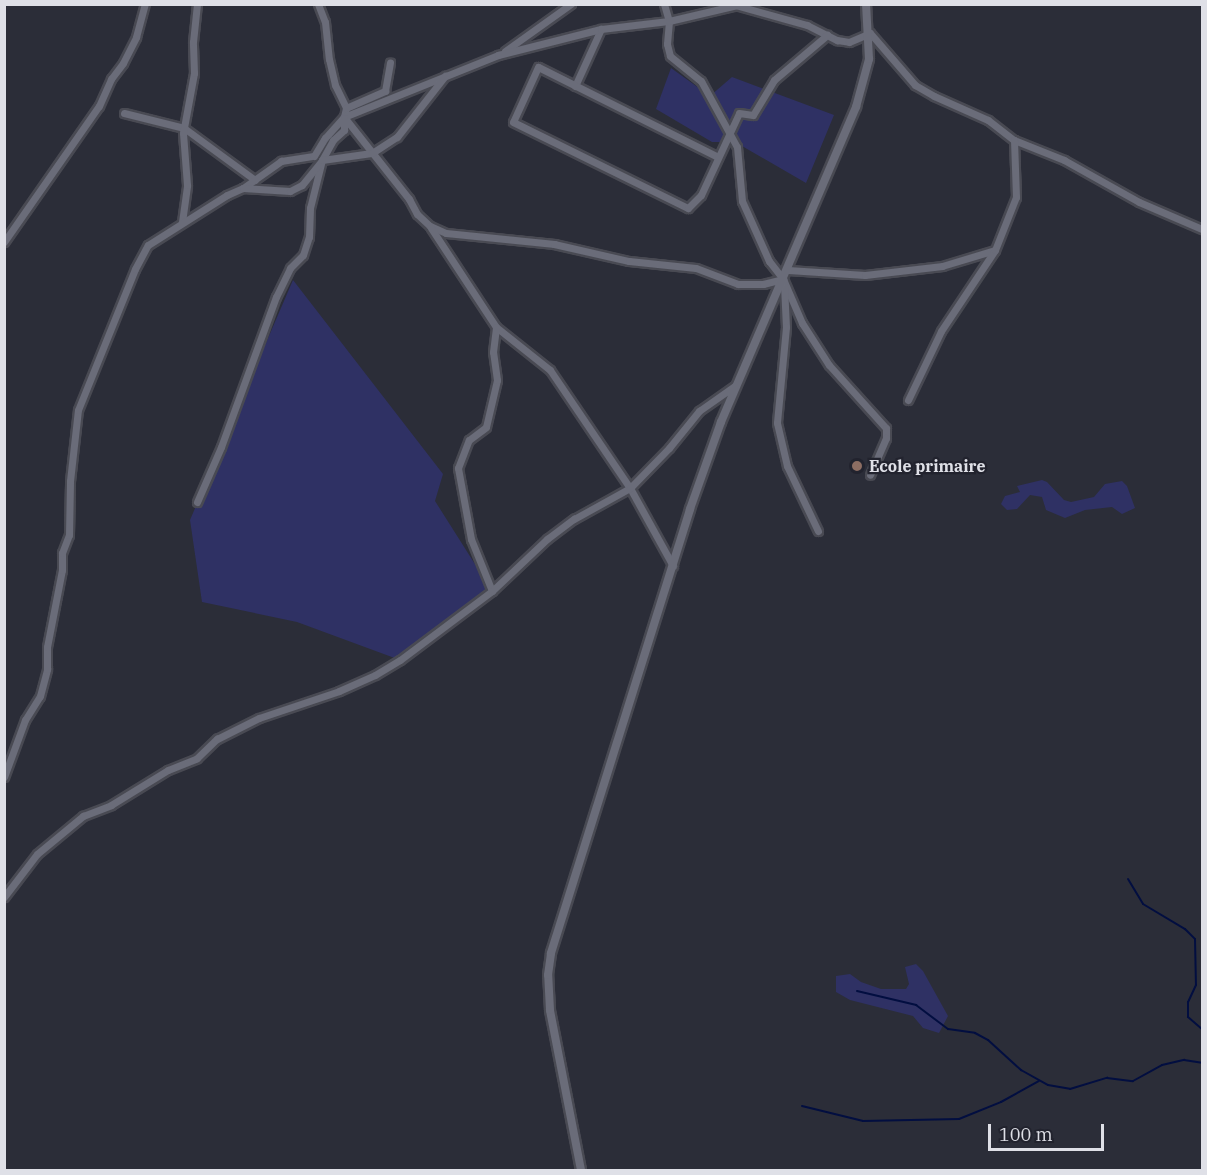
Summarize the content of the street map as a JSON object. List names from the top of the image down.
{
  "places": ["Ecole primaire"],
  "scale_bar": "100 m"
}
